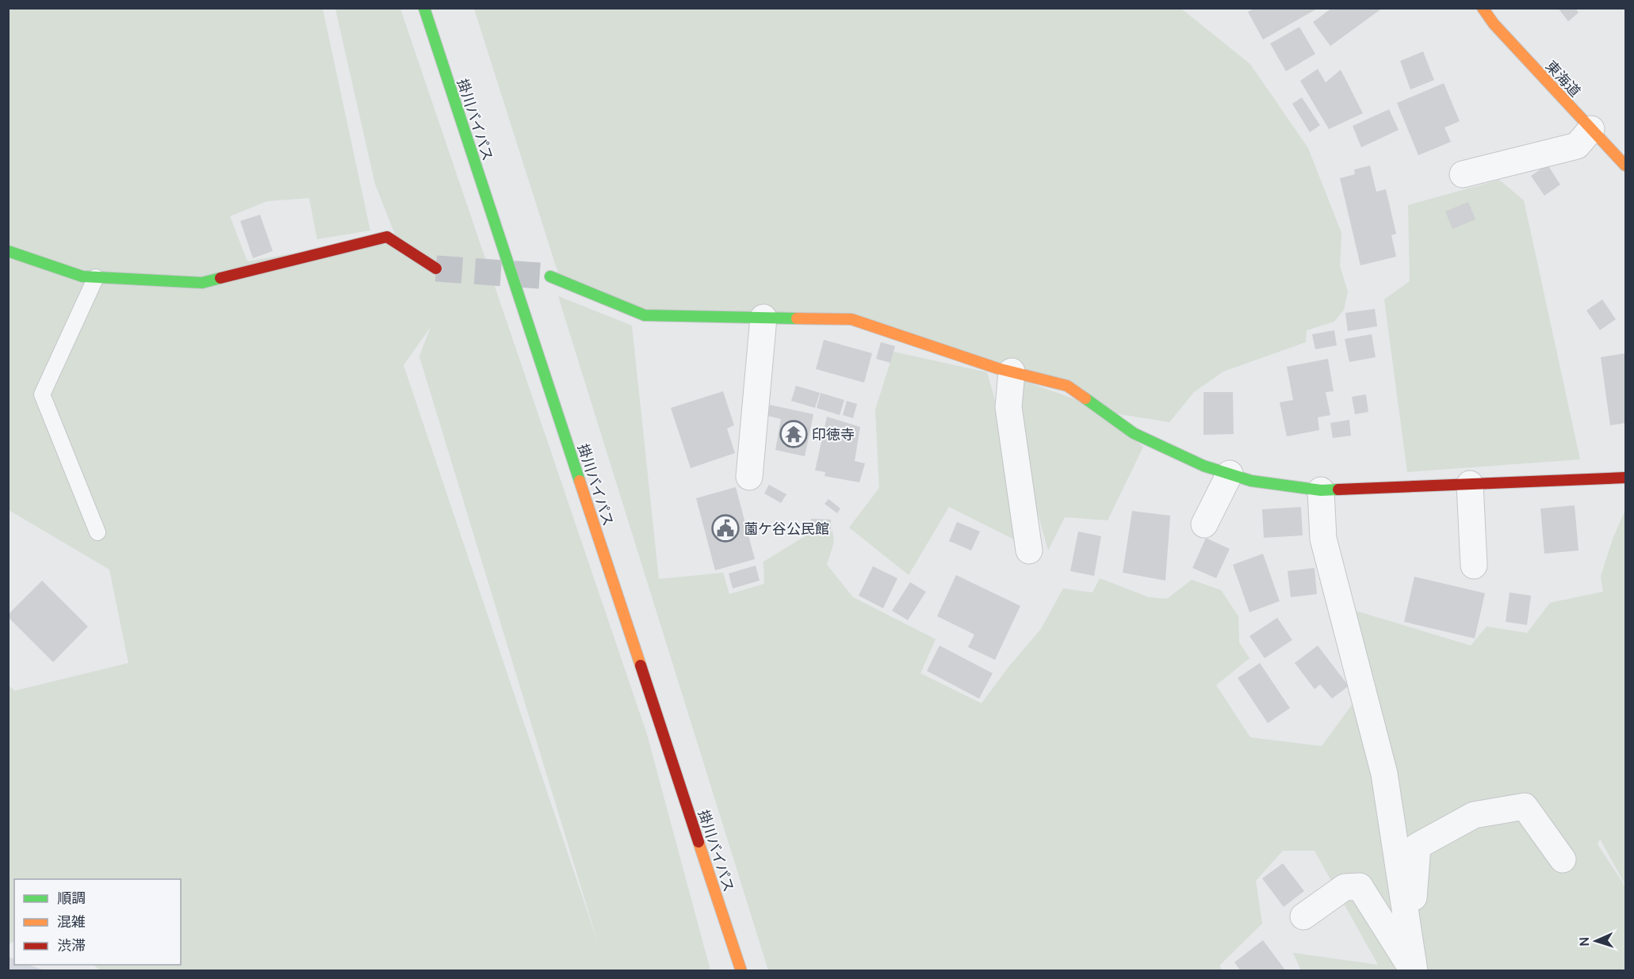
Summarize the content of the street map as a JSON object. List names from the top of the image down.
{
  "streets": {
    "main road": ["東海道", "掛川バイパス"]
  },
  "places": {
    "temple": ["印徳寺"],
    "public building": ["薗ケ谷公民館"]
  },
  "legend": ["順調", "混雑", "渋滞"],
  "north": "left"
}
